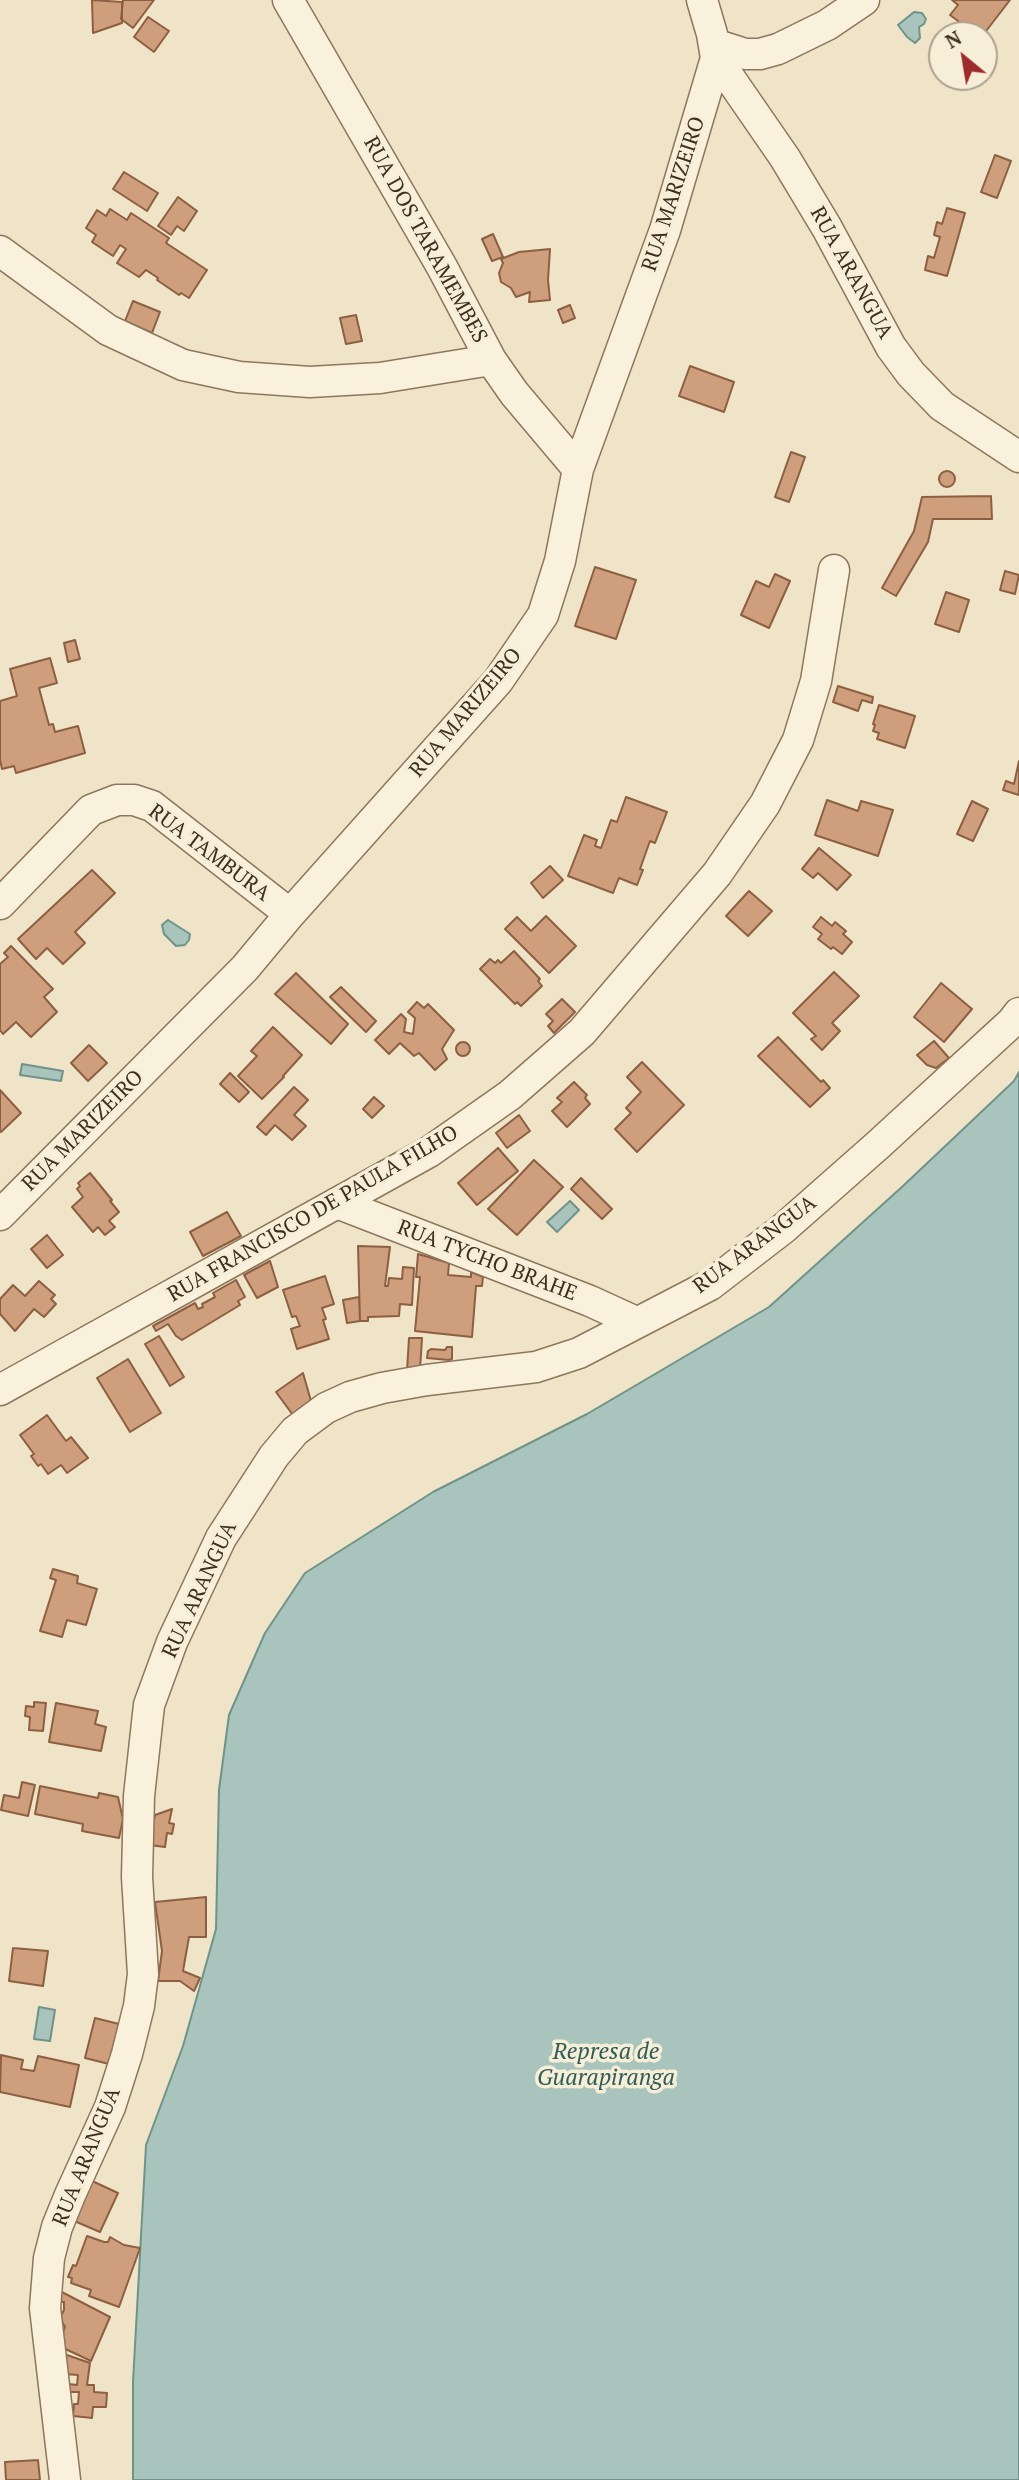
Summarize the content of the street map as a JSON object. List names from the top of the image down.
{
  "streets": {
    "street": [
      "RUA MARIZEIRO",
      "RUA DOS TARAMEMBES",
      "RUA ARANGUA",
      "RUA TAMBURA",
      "RUA FRANCISCO DE PAULA FILHO",
      "RUA TYCHO BRAHE"
    ]
  },
  "crossings": [
    ["RUA MARIZEIRO", "RUA DOS TARAMEMBES"],
    ["RUA MARIZEIRO", "RUA ARANGUA"],
    ["RUA MARIZEIRO", "RUA TAMBURA"],
    ["RUA ARANGUA", "RUA TYCHO BRAHE"],
    ["RUA FRANCISCO DE PAULA FILHO", "RUA TYCHO BRAHE"]
  ],
  "water": ["Represa de Guarapiranga"],
  "north": "top left"
}
